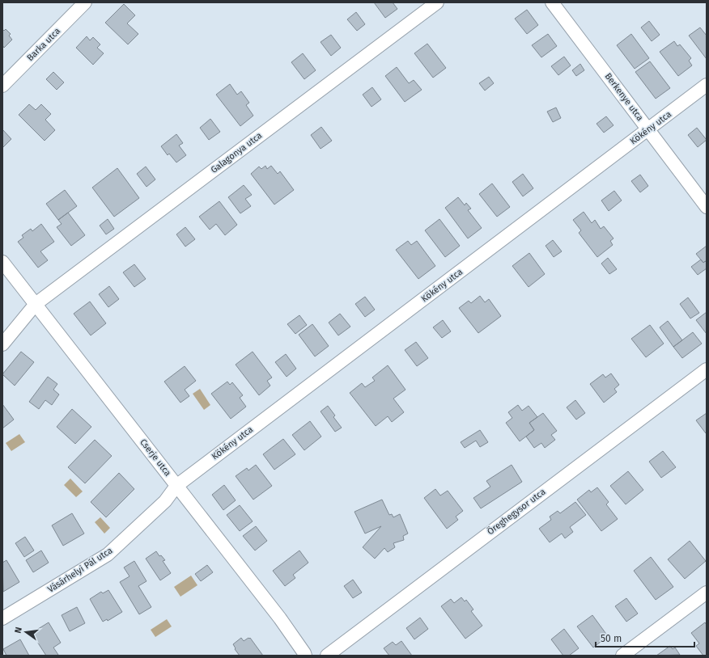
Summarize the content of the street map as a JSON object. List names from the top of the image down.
{
  "streets": {
    "street": [
      "Barka utca",
      "Berkenye utca",
      "Kökény utca",
      "Galagonya utca",
      "Cserje utca",
      "Öreghegysor utca",
      "Vásárhelyi Pál utca"
    ]
  },
  "crossings": [
    ["Berkenye utca", "Kökény utca"],
    ["Kökény utca", "Cserje utca"],
    ["Kökény utca", "Vásárhelyi Pál utca"],
    ["Galagonya utca", "Cserje utca"],
    ["Cserje utca", "Vásárhelyi Pál utca"]
  ],
  "scale_bar": "50 m",
  "north": "left"
}
